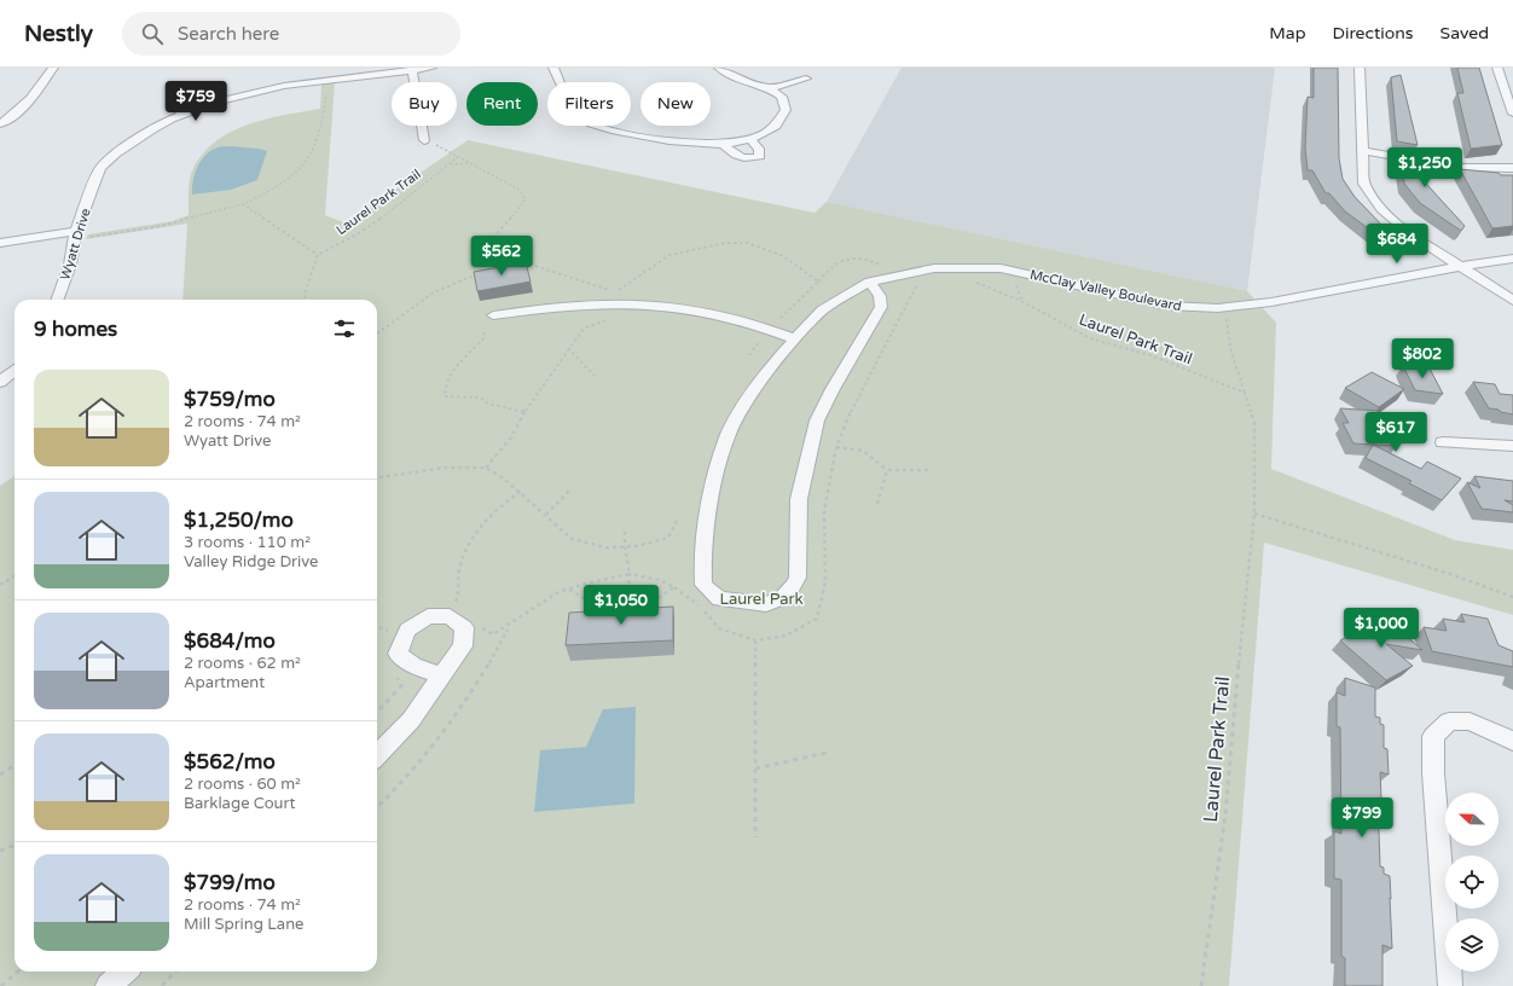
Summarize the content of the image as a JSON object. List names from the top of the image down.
{
  "streets": {
    "street": ["Wyatt Drive", "McClay Valley Boulevard"],
    "path": ["Laurel Park Trail"]
  },
  "parks": ["Laurel Park"],
  "north": "left",
  "page": {
    "header": "Nestly",
    "search": "Search here",
    "nav": ["Map", "Directions", "Saved"],
    "price": [
      "$759",
      "$1,250",
      "$684",
      "$562",
      "$802",
      "$617",
      "$1,050",
      "$1,000",
      "$799"
    ],
    "chip": [
      "Buy",
      "Rent",
      "Filters",
      "New"
    ],
    "heading": "9 homes",
    "list": [
      {
        "name": "$759/mo",
        "note": "2 rooms · 74 m² · Wyatt Drive"
      },
      {
        "name": "$1,250/mo",
        "note": "3 rooms · 110 m² · Valley Ridge Drive"
      },
      {
        "name": "$684/mo",
        "note": "2 rooms · 62 m² · Apartment"
      },
      {
        "name": "$562/mo",
        "note": "2 rooms · 60 m² · Barklage Court"
      },
      {
        "name": "$799/mo",
        "note": "2 rooms · 74 m² · Mill Spring Lane"
      }
    ]
  }
}
